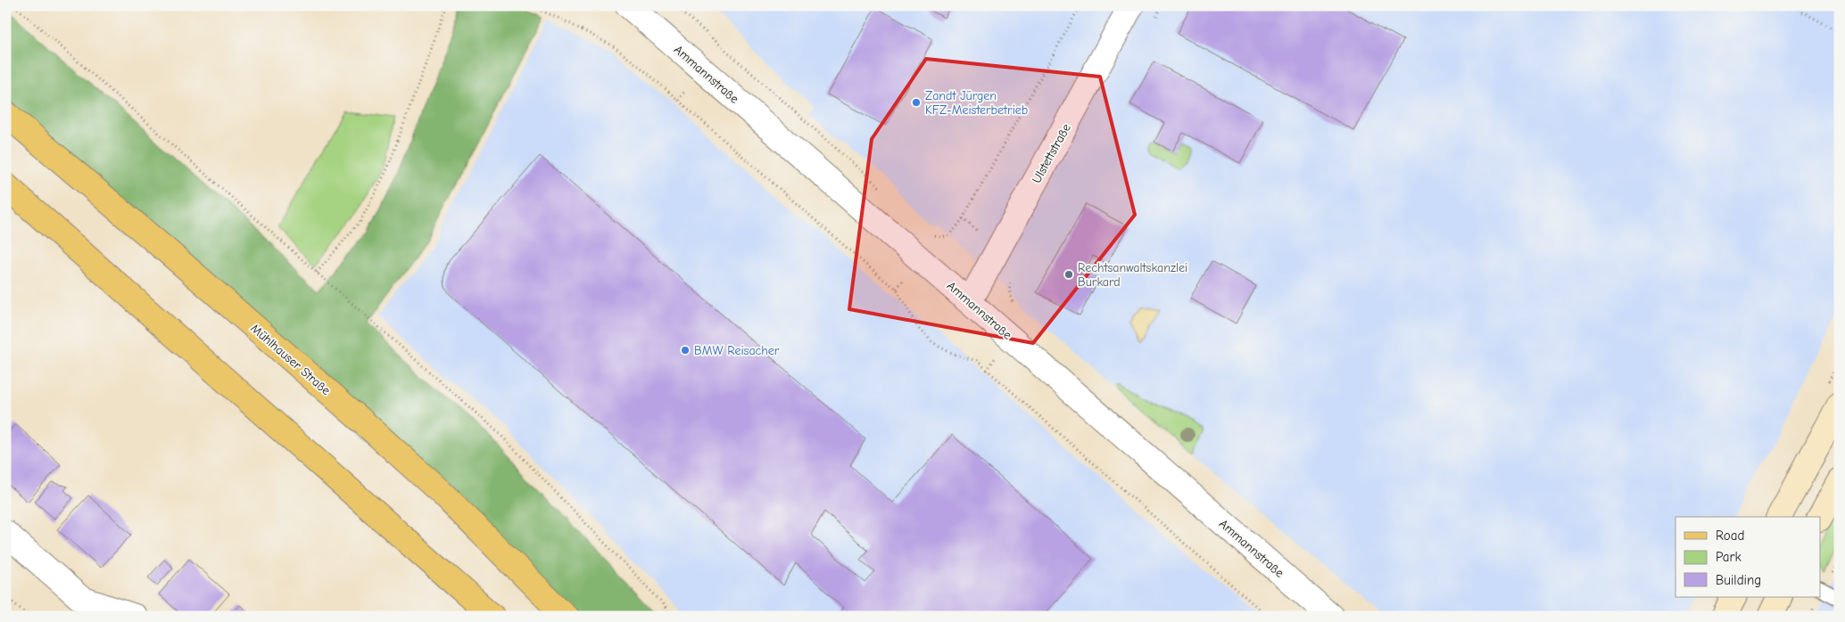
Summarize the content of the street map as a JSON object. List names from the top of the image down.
{
  "streets": {
    "main road": ["Mühlhauser Straße"],
    "street": ["Ammannstraße", "Ulstettstraße"]
  },
  "crossings": [
    ["Ammannstraße", "Ulstettstraße"]
  ],
  "places": ["Zandt Jürgen KFZ-Meisterbetrieb", "Rechtsanwaltskanzlei Burkard", "BMW Reisacher"],
  "legend": ["Road", "Park", "Building"]
}
